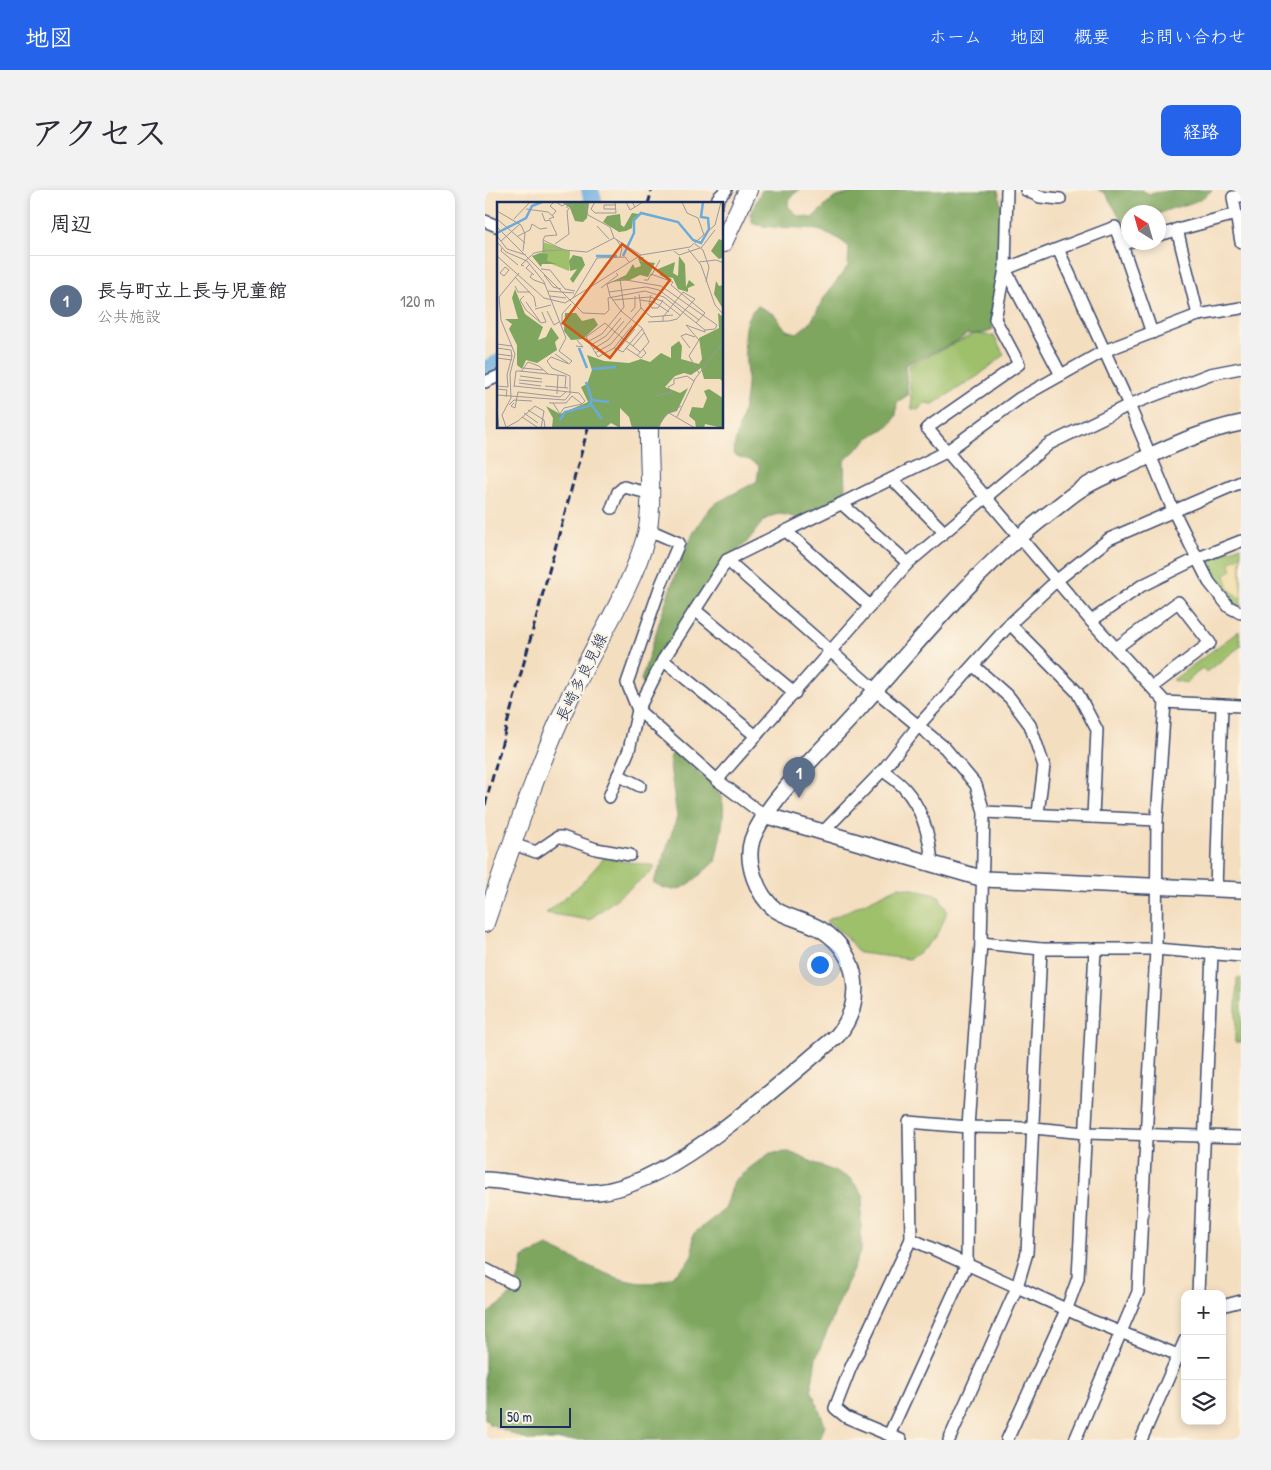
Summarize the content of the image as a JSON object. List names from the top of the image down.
{
  "streets": {
    "main road": ["長崎多良見線"]
  },
  "scale_bar": "50 m",
  "north": "top left",
  "page": {
    "header": "地図",
    "nav": [
      "ホーム",
      "地図",
      "概要",
      "お問い合わせ"
    ],
    "title": "アクセス",
    "buttons": "経路",
    "heading": "周辺",
    "list": [
      {
        "mark": "1",
        "name": "長与町立上長与児童館",
        "note": "公共施設",
        "value": "120 m"
      }
    ],
    "pins": "1",
    "map_buttons": ["+", "−"],
    "scale": "50 m"
  }
}
